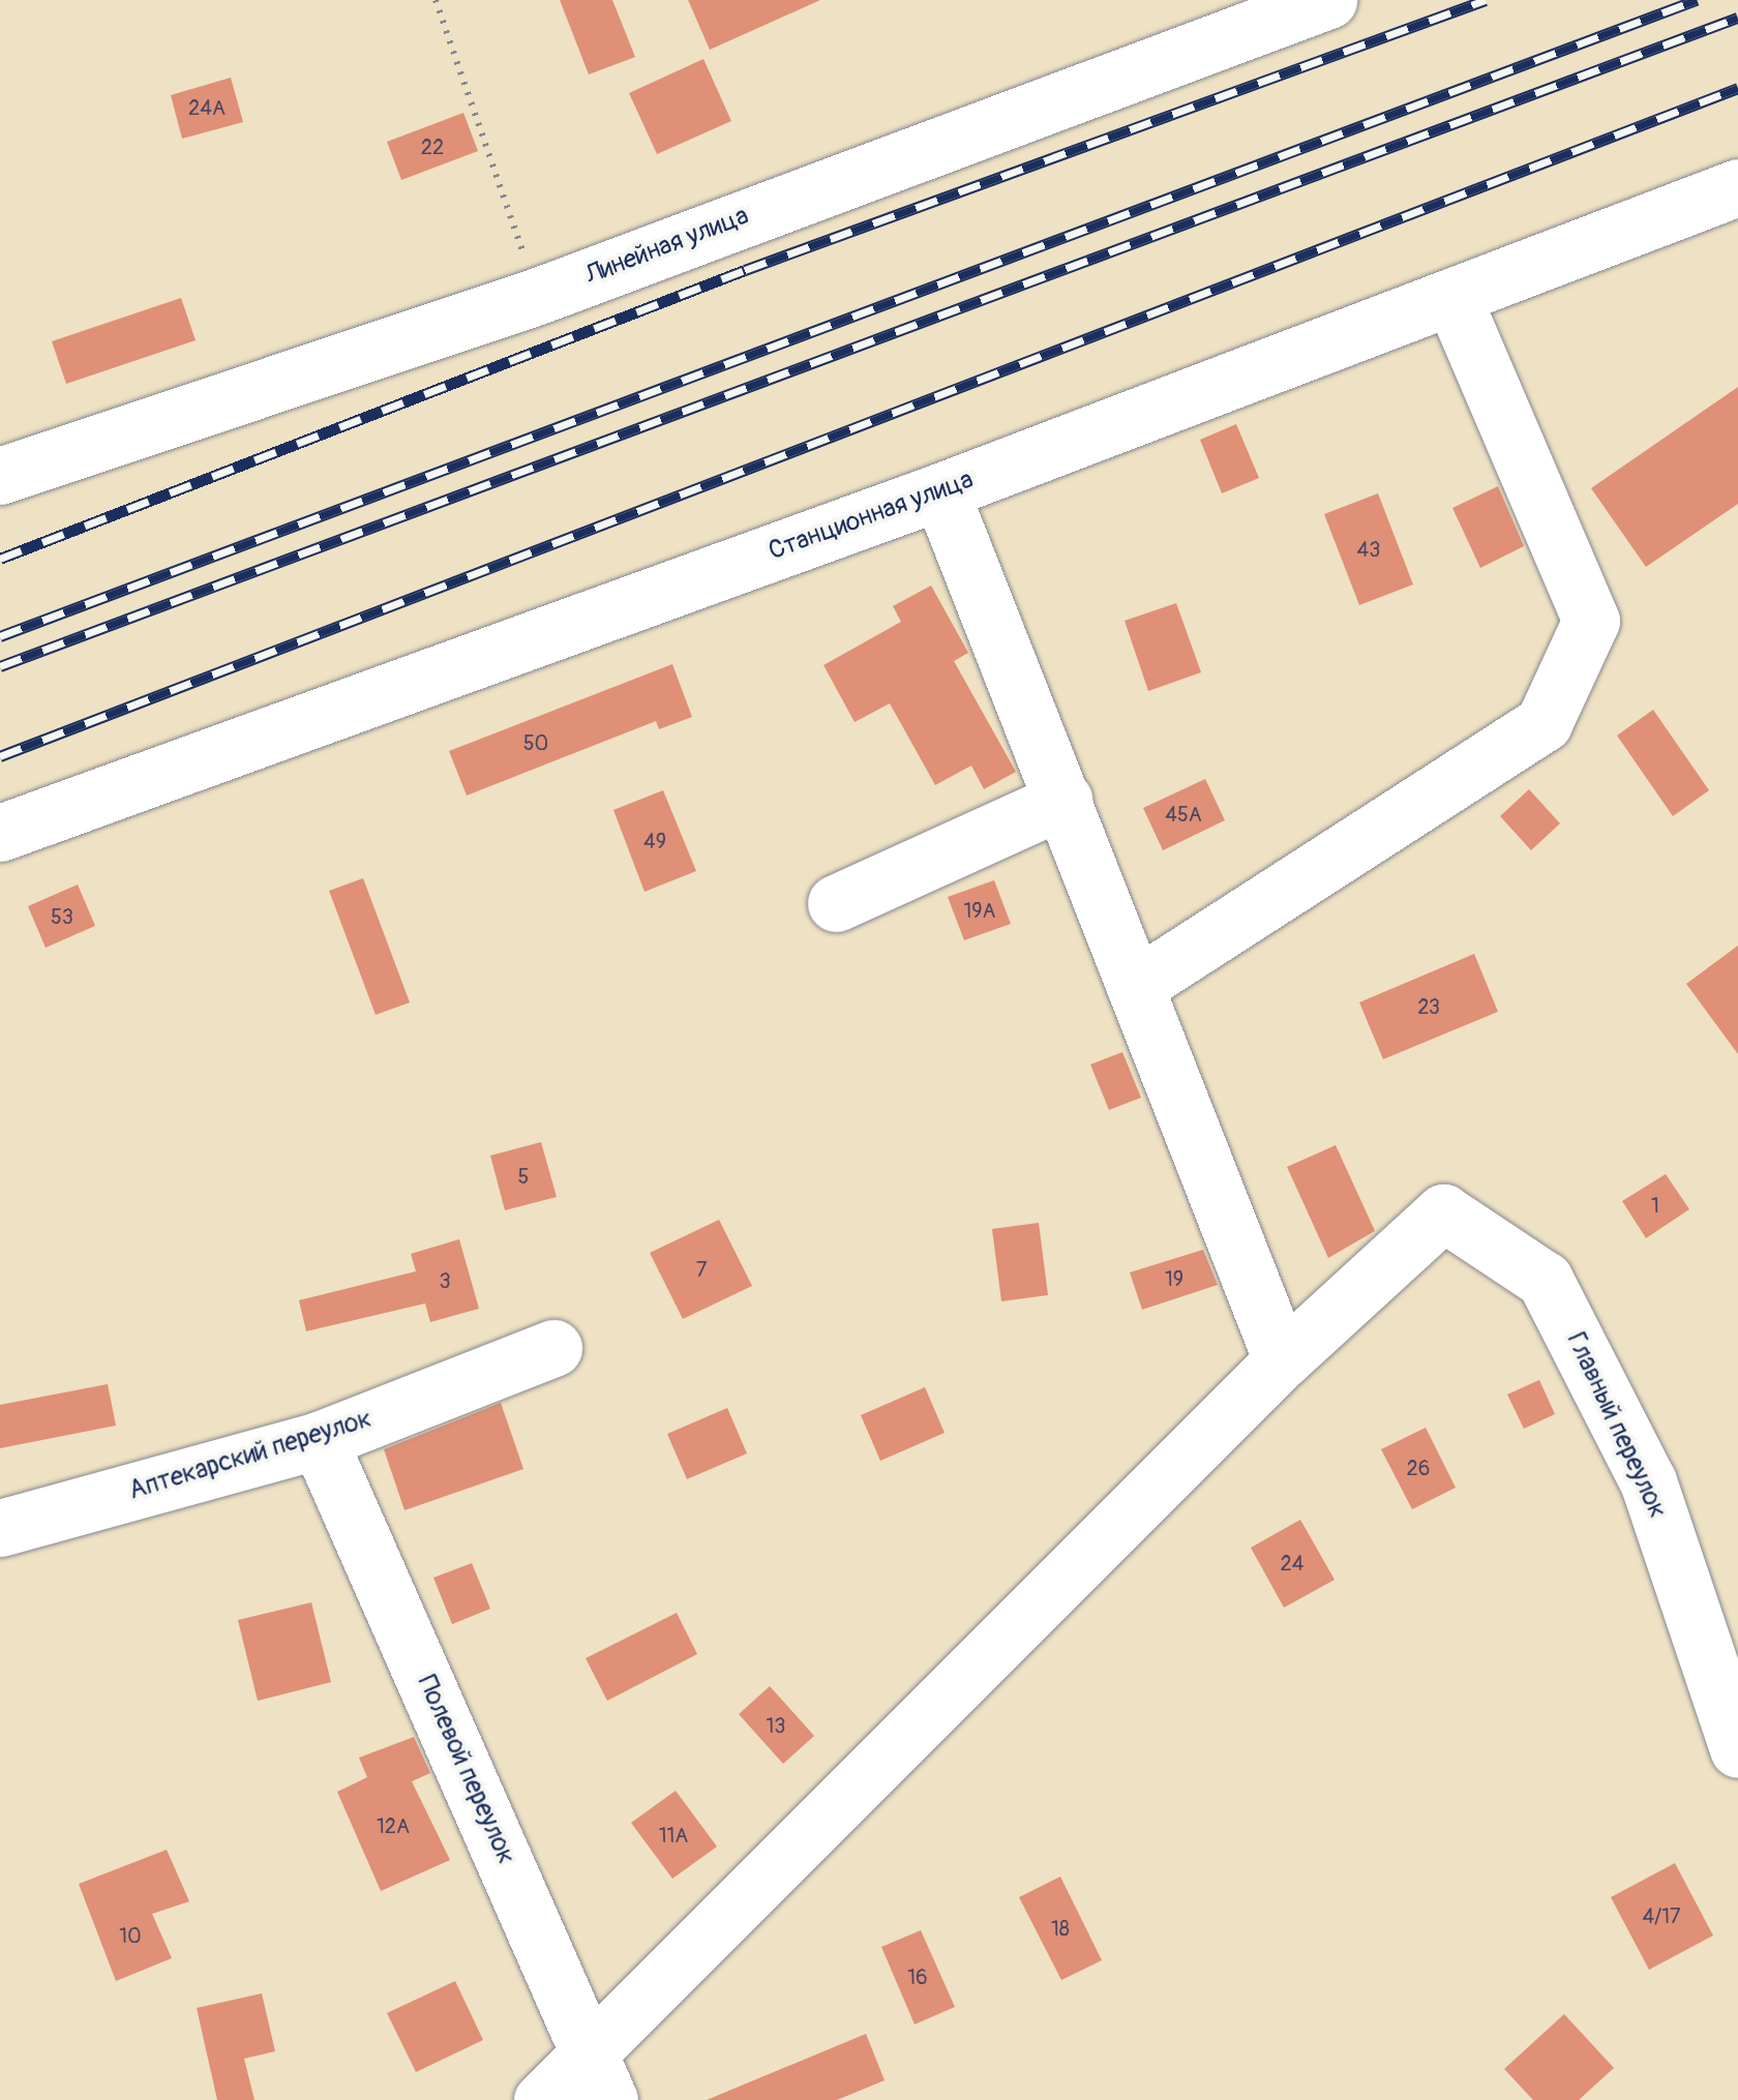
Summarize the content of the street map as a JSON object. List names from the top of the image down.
{
  "streets": {
    "street": [
      "Линейная улица",
      "Станционная улица",
      "Главный переулок",
      "Аптекарский переулок",
      "Полевой переулок"
    ]
  },
  "crossings": [
    ["Аптекарский переулок", "Полевой переулок"]
  ],
  "house_numbers": [
    "24А",
    "22",
    "43",
    "50",
    "45А",
    "49",
    "19А",
    "53",
    "23",
    "5",
    "1",
    "7",
    "19",
    "3",
    "26",
    "24",
    "13",
    "12А",
    "11А",
    "4/17",
    "18",
    "10",
    "16"
  ]
}
